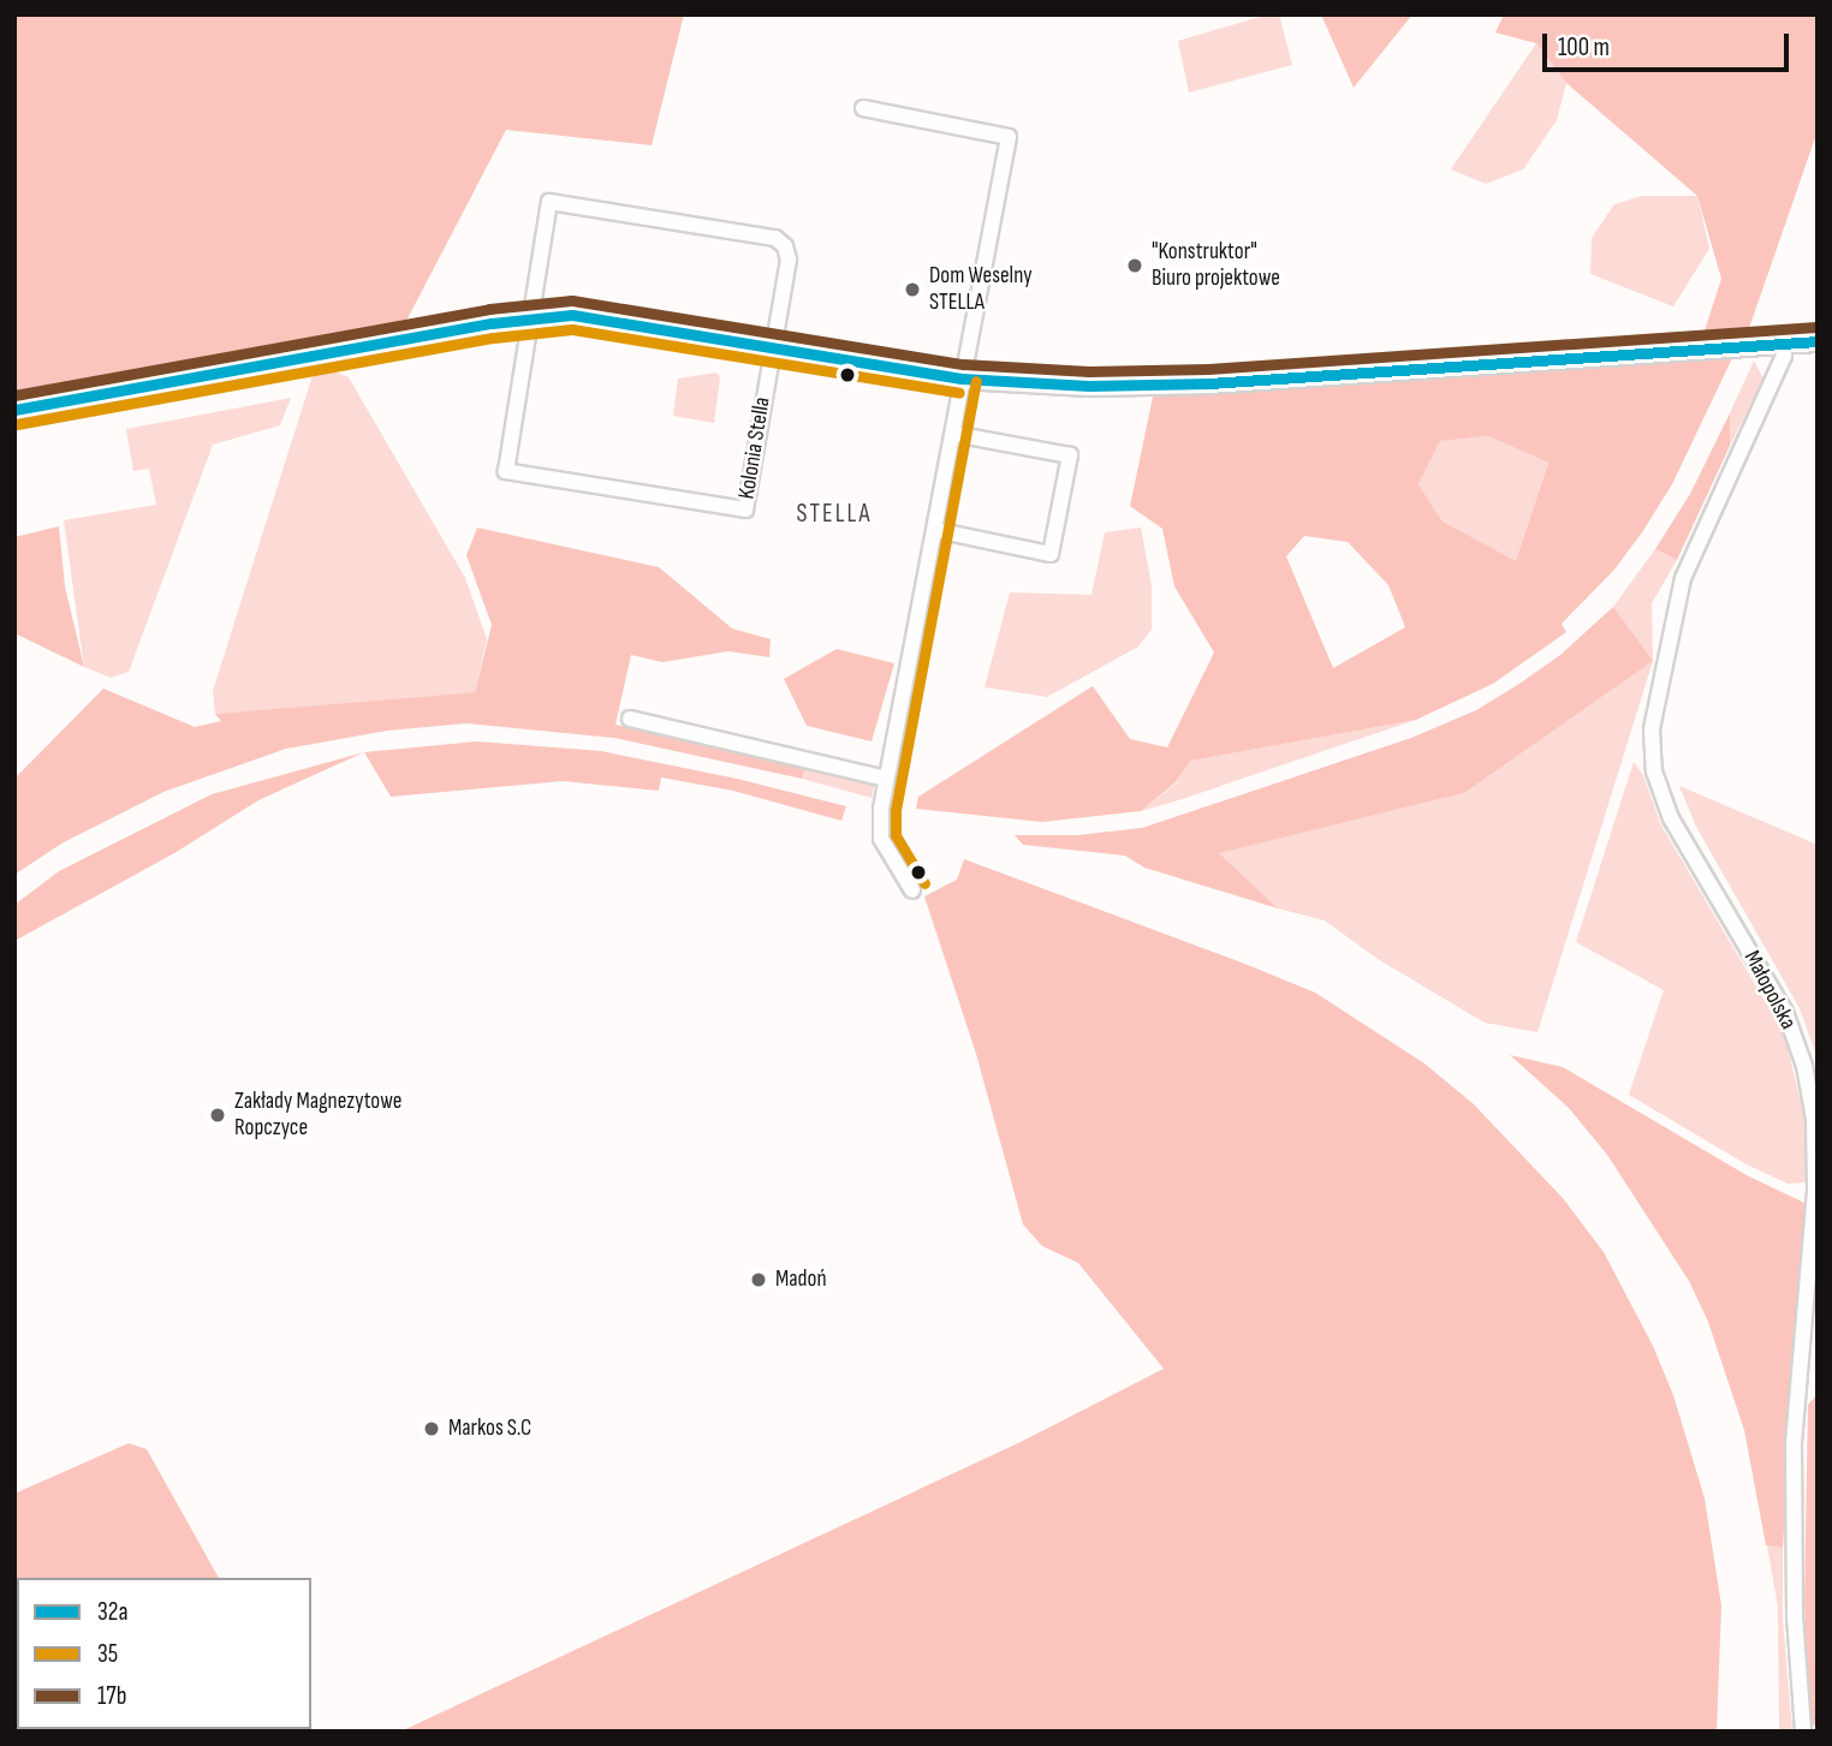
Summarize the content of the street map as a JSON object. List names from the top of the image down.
{
  "streets": {
    "street": ["Kolonia Stella", "Małopolska"]
  },
  "districts": ["STELLA"],
  "places": [
    "\"Konstruktor\" Biuro projektowe",
    "Dom Weselny STELLA",
    "Zakłady Magnezytowe Ropczyce",
    "Madoń",
    "Markos S.C"
  ],
  "lines": ["transit line 17b", "transit line 32a", "transit line 35"],
  "legend": ["32a", "35", "17b"],
  "scale_bar": "100 m"
}
